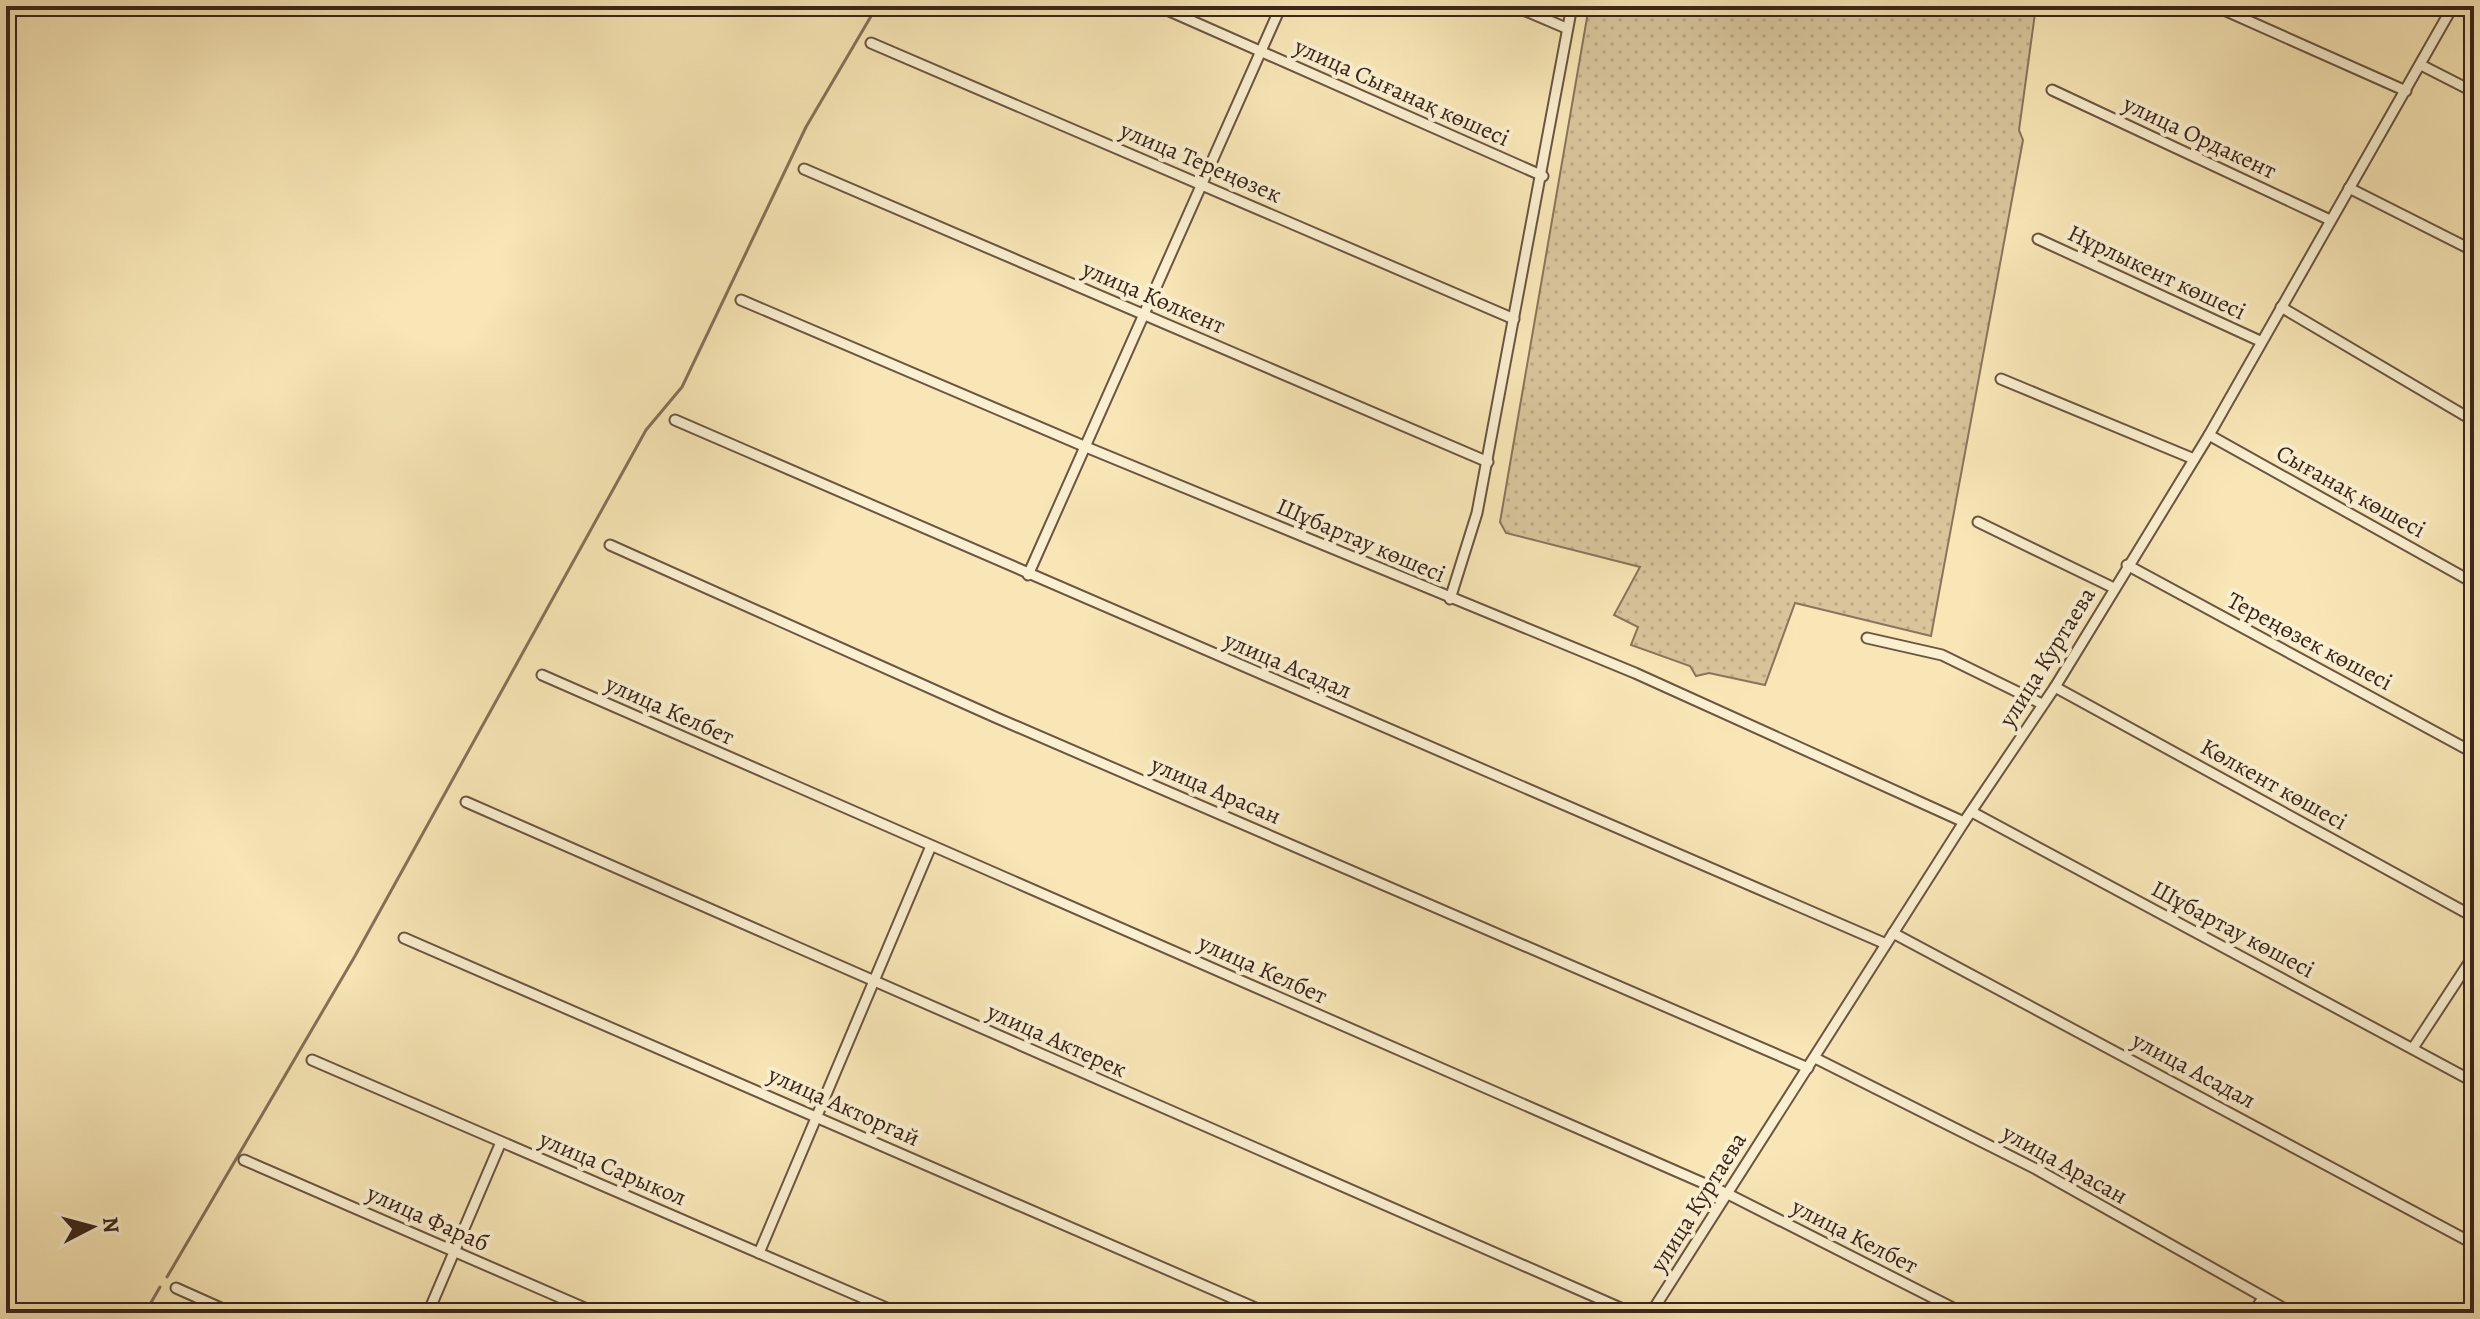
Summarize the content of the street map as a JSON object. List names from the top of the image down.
{
  "streets": {
    "street": [
      "улица Сығанақ көшесі",
      "улица Ордакент",
      "улица Тереңөзек",
      "Нұрлыкент көшесі",
      "улица Көлкент",
      "Сығанақ көшесі",
      "Шұбартау көшесі",
      "Тереңөзек көшесі",
      "улица Куртаева",
      "улица Асадал",
      "улица Келбет",
      "Көлкент көшесі",
      "улица Арасан",
      "улица Актерек",
      "улица Акторгай",
      "улица Сарыкол",
      "улица Фараб"
    ]
  },
  "crossings": [
    ["улица Ордакент", "улица Куртаева"],
    ["Нұрлыкент көшесі", "улица Куртаева"],
    ["Сығанақ көшесі", "улица Куртаева"],
    ["Шұбартау көшесі", "улица Куртаева"],
    ["Тереңөзек көшесі", "улица Куртаева"],
    ["улица Куртаева", "улица Асадал"],
    ["улица Куртаева", "улица Келбет"],
    ["улица Куртаева", "Көлкент көшесі"],
    ["улица Куртаева", "улица Арасан"]
  ],
  "north": "right"
}
